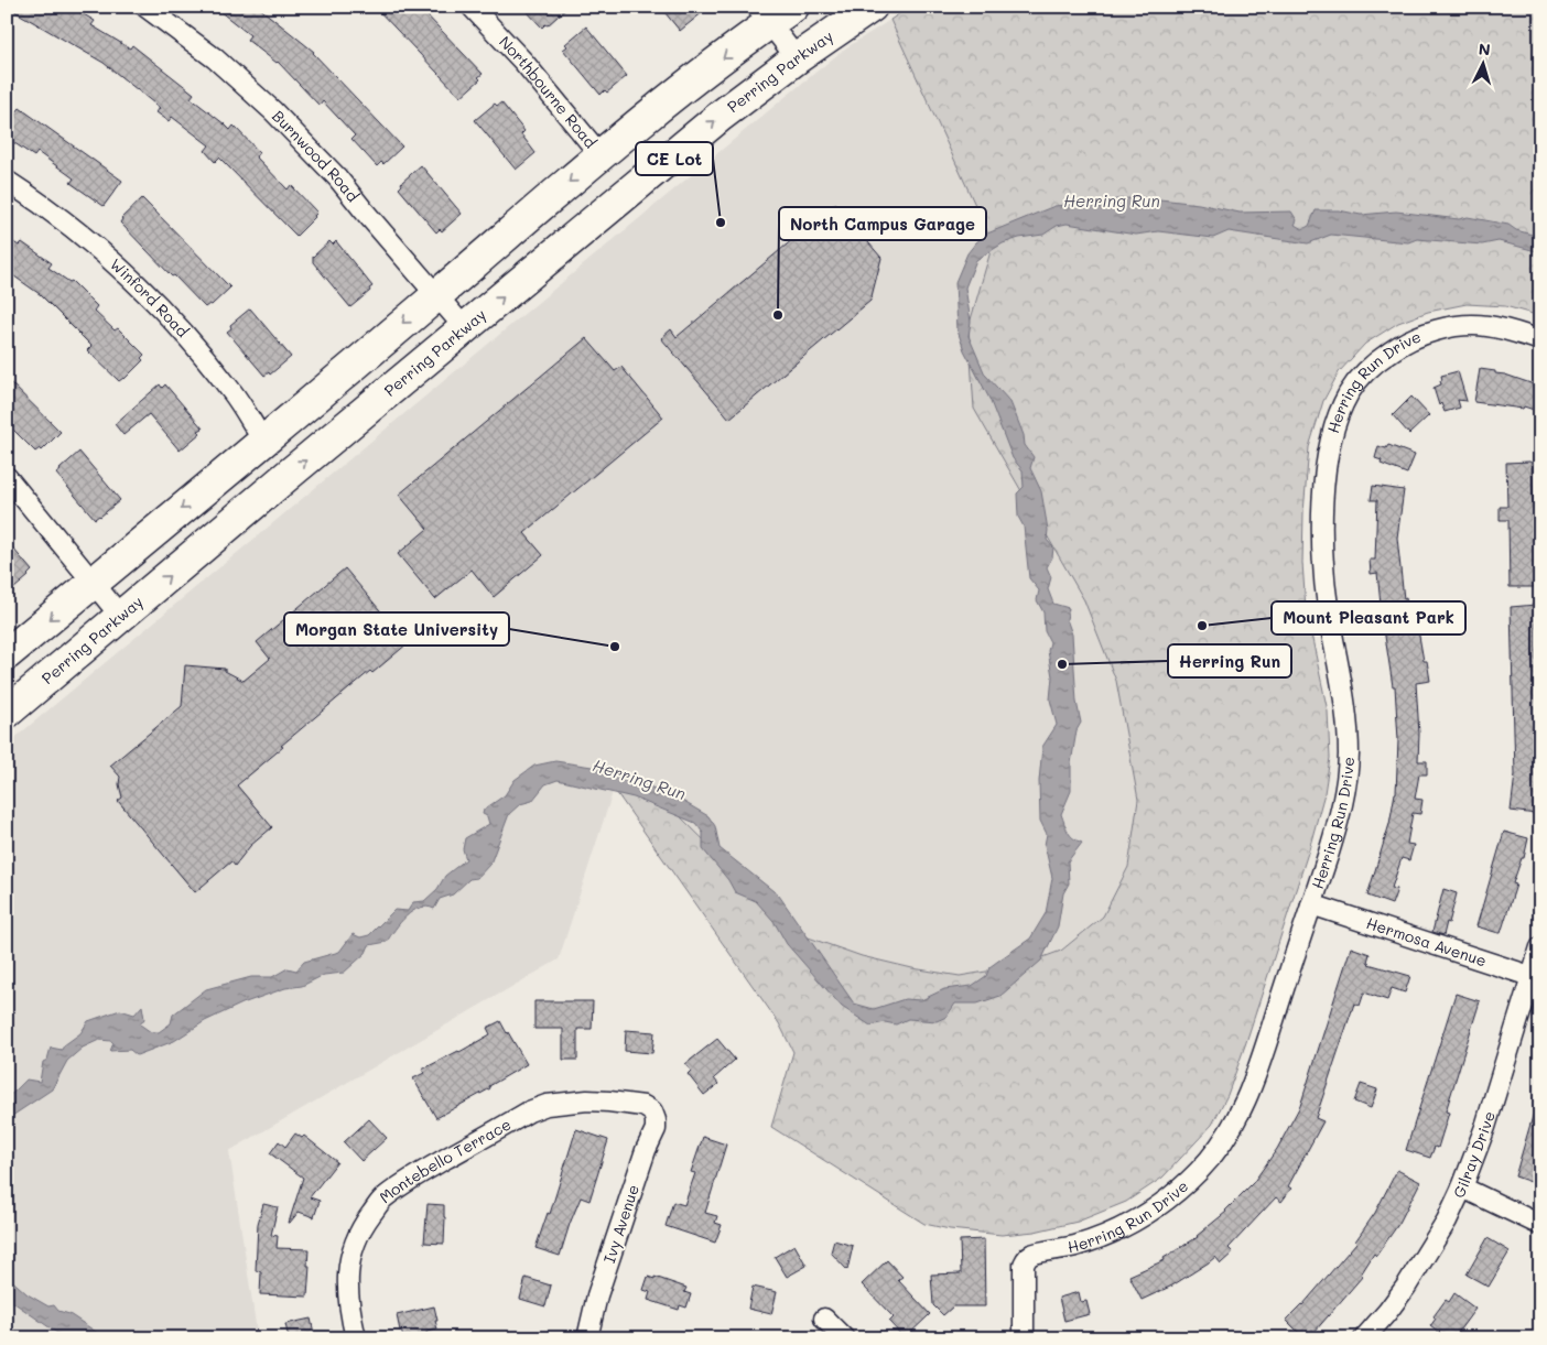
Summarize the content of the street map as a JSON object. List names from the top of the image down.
{
  "streets": {
    "main road": ["Perring Parkway"],
    "street": [
      "Northbourne Road",
      "Burnwood Road",
      "Winford Road",
      "Herring Run Drive",
      "Hermosa Avenue",
      "Gilray Drive",
      "Montebello Terrace",
      "Ivy Avenue"
    ]
  },
  "crossings": [
    ["Perring Parkway", "Burnwood Road"],
    ["Herring Run Drive", "Hermosa Avenue"],
    ["Hermosa Avenue", "Gilray Drive"],
    ["Montebello Terrace", "Ivy Avenue"]
  ],
  "water": ["Herring Run"],
  "places": [
    "CE Lot",
    "North Campus Garage",
    "Mount Pleasant Park",
    "Morgan State University",
    "Herring Run"
  ],
  "north": "top"
}
